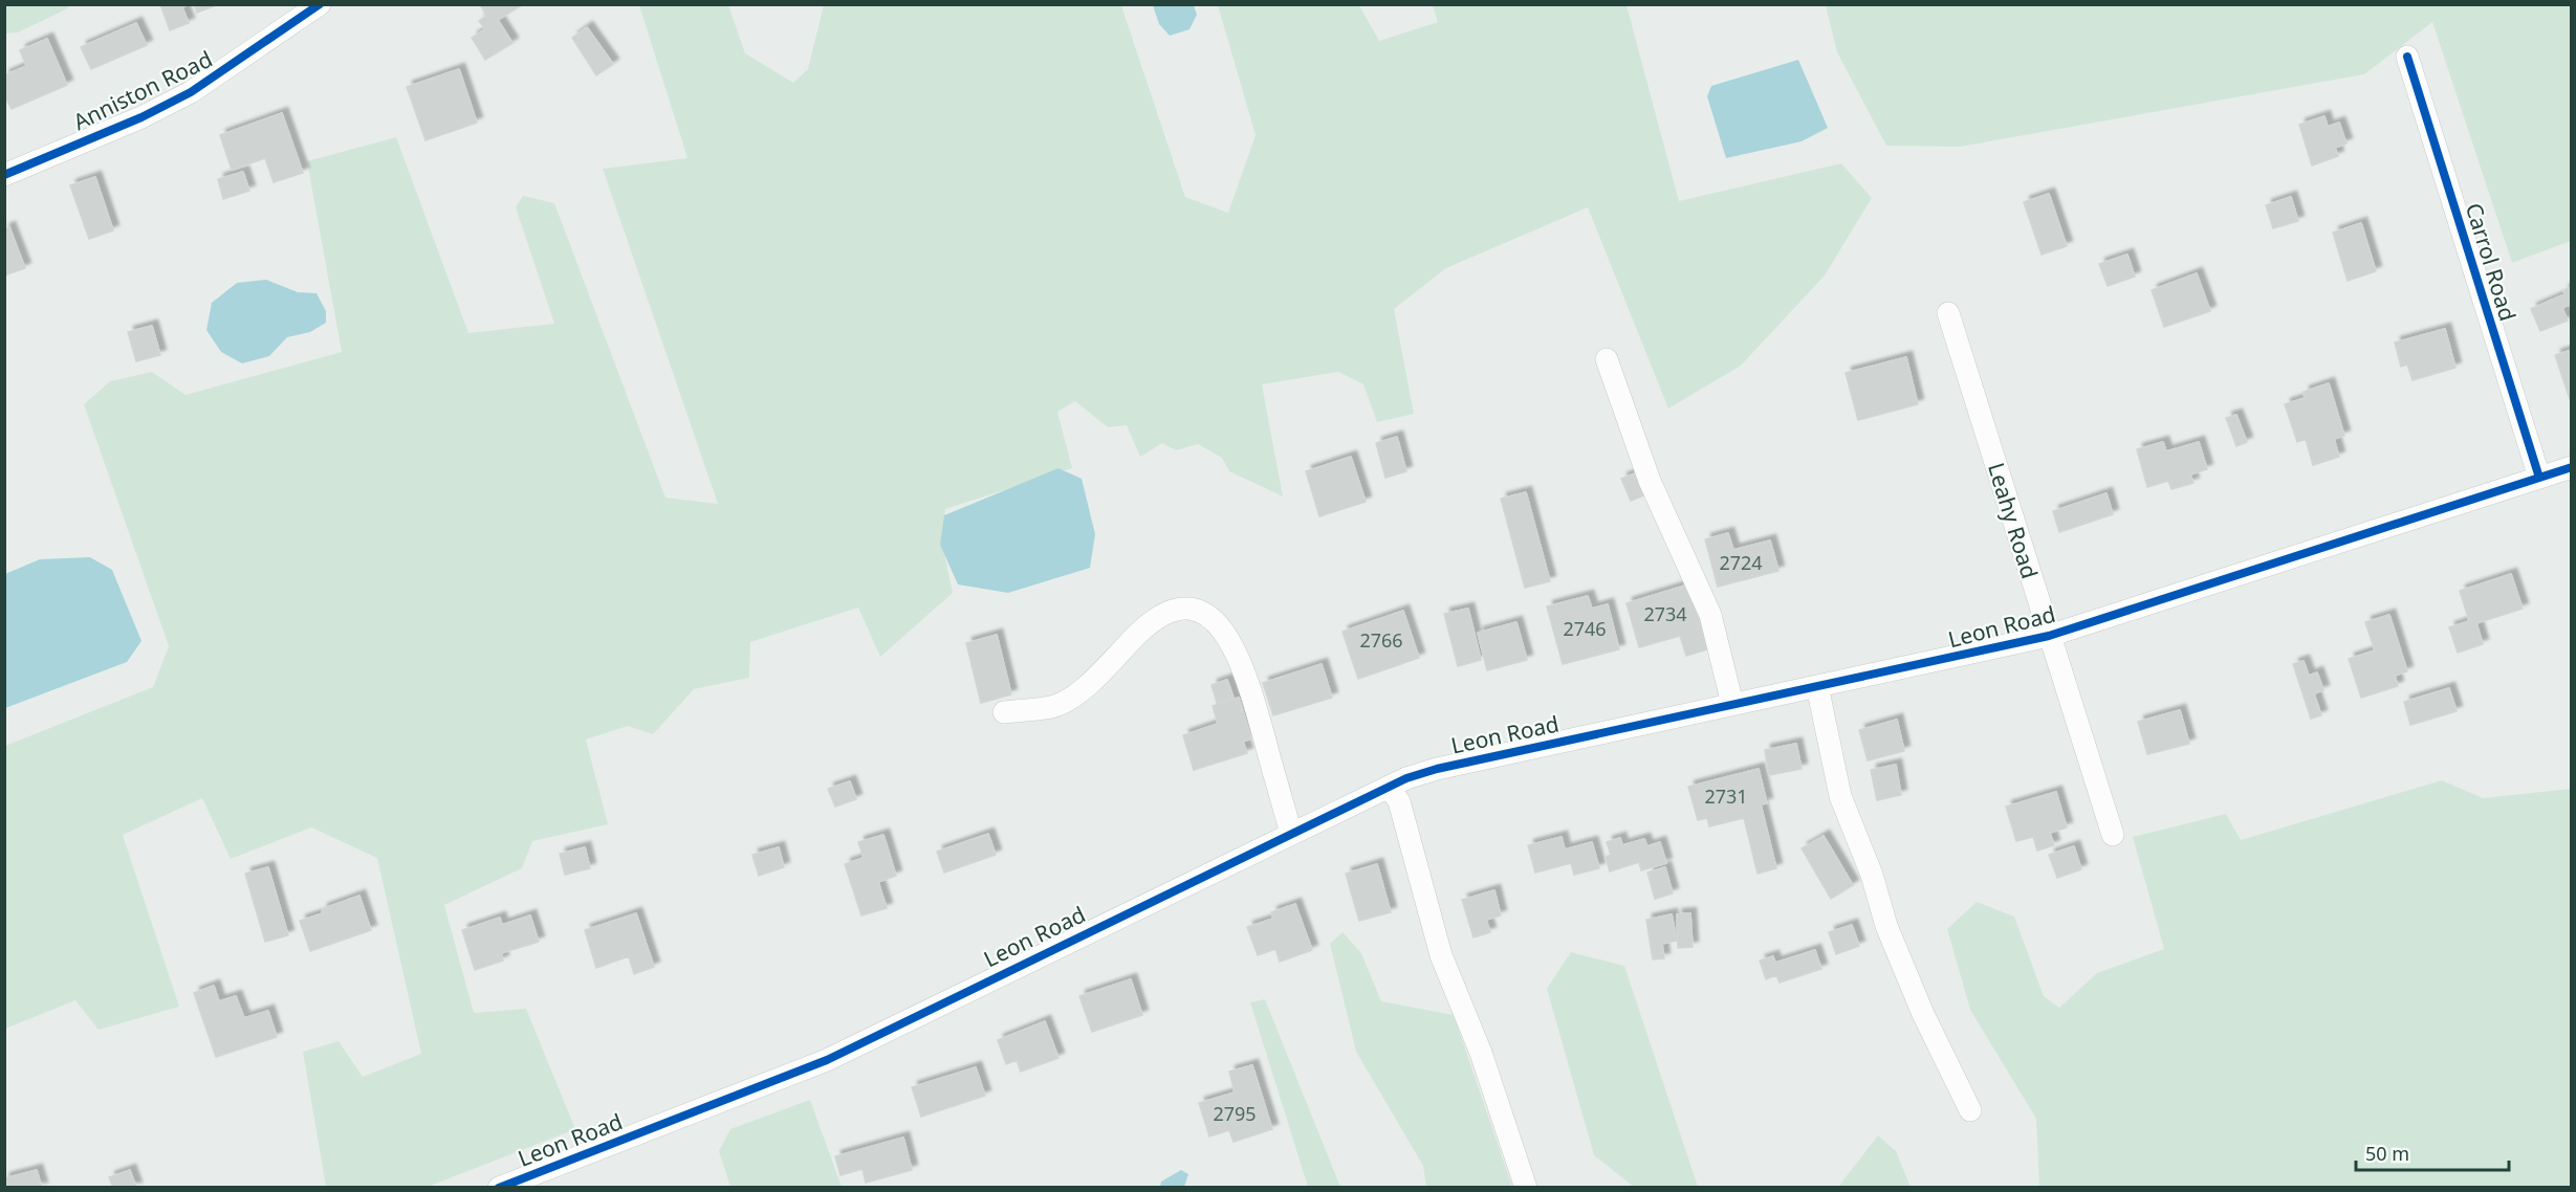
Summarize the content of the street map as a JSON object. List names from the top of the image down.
{
  "streets": {
    "street": [
      "Anniston Road",
      "Carrol Road",
      "Leahy Road",
      "Leon Road"
    ]
  },
  "crossings": [
    ["Carrol Road", "Leon Road"],
    ["Leahy Road", "Leon Road"]
  ],
  "house_numbers": [
    "2724",
    "2734",
    "2746",
    "2766",
    "2731",
    "2795"
  ],
  "scale_bar": "50 m"
}
